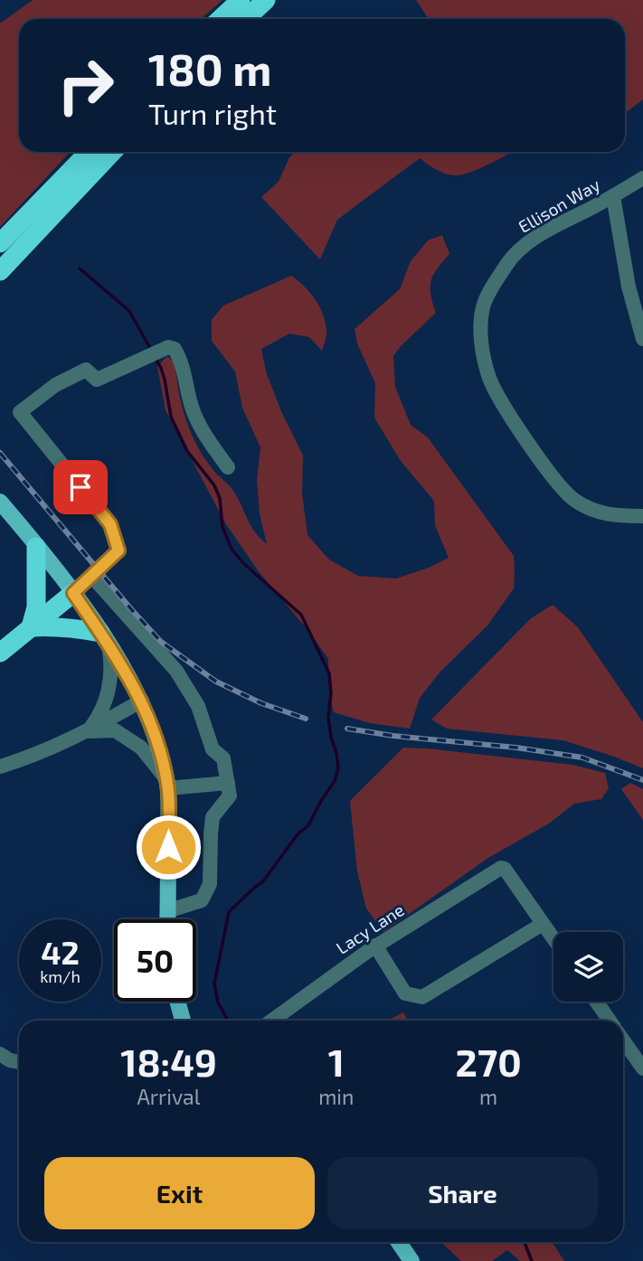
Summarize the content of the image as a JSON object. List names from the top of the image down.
{
  "streets": {
    "street": ["Ellison Way", "Lacy Lane"]
  },
  "page": {
    "turn": ["180 m", "Turn right"],
    "speed": "42 km/h",
    "limit": "50",
    "eta": [
      "18:49",
      "Arrival",
      "1",
      "min",
      "270",
      "m"
    ],
    "buttons": ["Exit", "Share"]
  }
}
